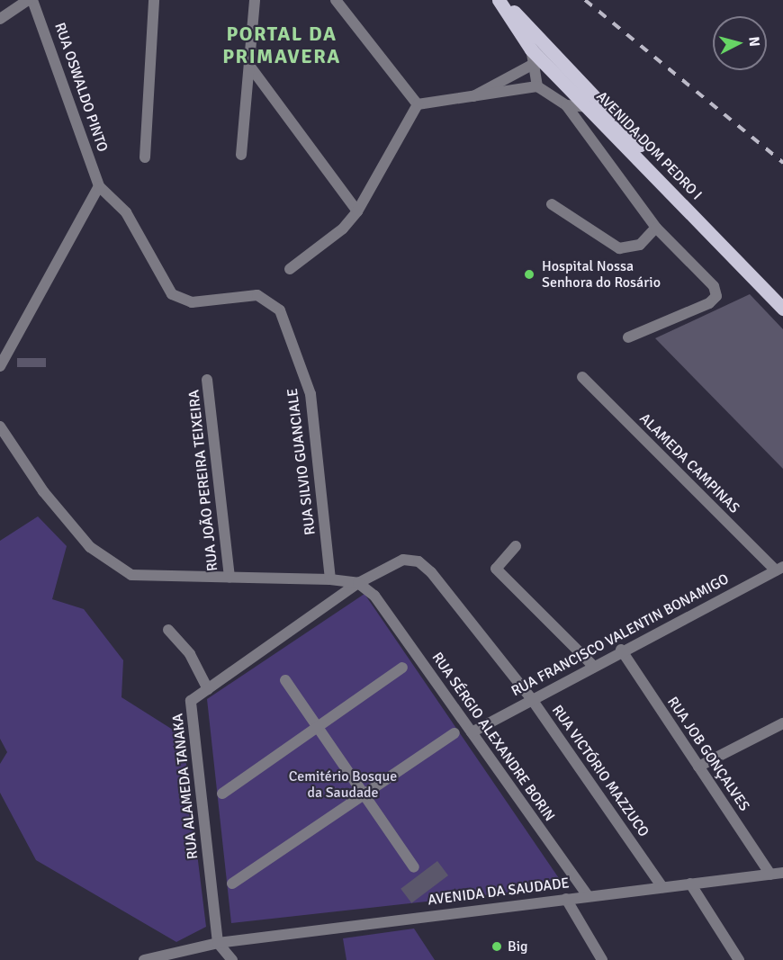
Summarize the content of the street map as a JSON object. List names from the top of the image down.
{
  "streets": {
    "main road": ["AVENIDA DOM PEDRO I"],
    "street": [
      "RUA OSWALDO PINTO",
      "RUA SILVIO GUANCIALE",
      "ALAMEDA CAMPINAS",
      "RUA JOÃO PEREIRA TEIXEIRA",
      "RUA FRANCISCO VALENTIN BONAMIGO",
      "RUA SÉRGIO ALEXANDRE BORIN",
      "RUA JOB GONÇALVES",
      "RUA VICTÓRIO MAZZUCO",
      "RUA ALAMEDA TANAKA",
      "AVENIDA DA SAUDADE"
    ]
  },
  "crossings": [
    ["RUA OSWALDO PINTO", "RUA SILVIO GUANCIALE"],
    ["ALAMEDA CAMPINAS", "RUA FRANCISCO VALENTIN BONAMIGO"],
    ["RUA FRANCISCO VALENTIN BONAMIGO", "RUA SÉRGIO ALEXANDRE BORIN"],
    ["RUA FRANCISCO VALENTIN BONAMIGO", "RUA JOB GONÇALVES"],
    ["RUA FRANCISCO VALENTIN BONAMIGO", "RUA VICTÓRIO MAZZUCO"],
    ["RUA SÉRGIO ALEXANDRE BORIN", "RUA ALAMEDA TANAKA"],
    ["RUA SÉRGIO ALEXANDRE BORIN", "AVENIDA DA SAUDADE"],
    ["RUA JOB GONÇALVES", "AVENIDA DA SAUDADE"],
    ["RUA VICTÓRIO MAZZUCO", "RUA ALAMEDA TANAKA"],
    ["RUA VICTÓRIO MAZZUCO", "AVENIDA DA SAUDADE"],
    ["RUA ALAMEDA TANAKA", "AVENIDA DA SAUDADE"]
  ],
  "districts": ["PORTAL DA PRIMAVERA"],
  "parks": ["Cemitério Bosque da Saudade"],
  "places": ["Hospital Nossa Senhora do Rosário", "Big"],
  "north": "right"
}
